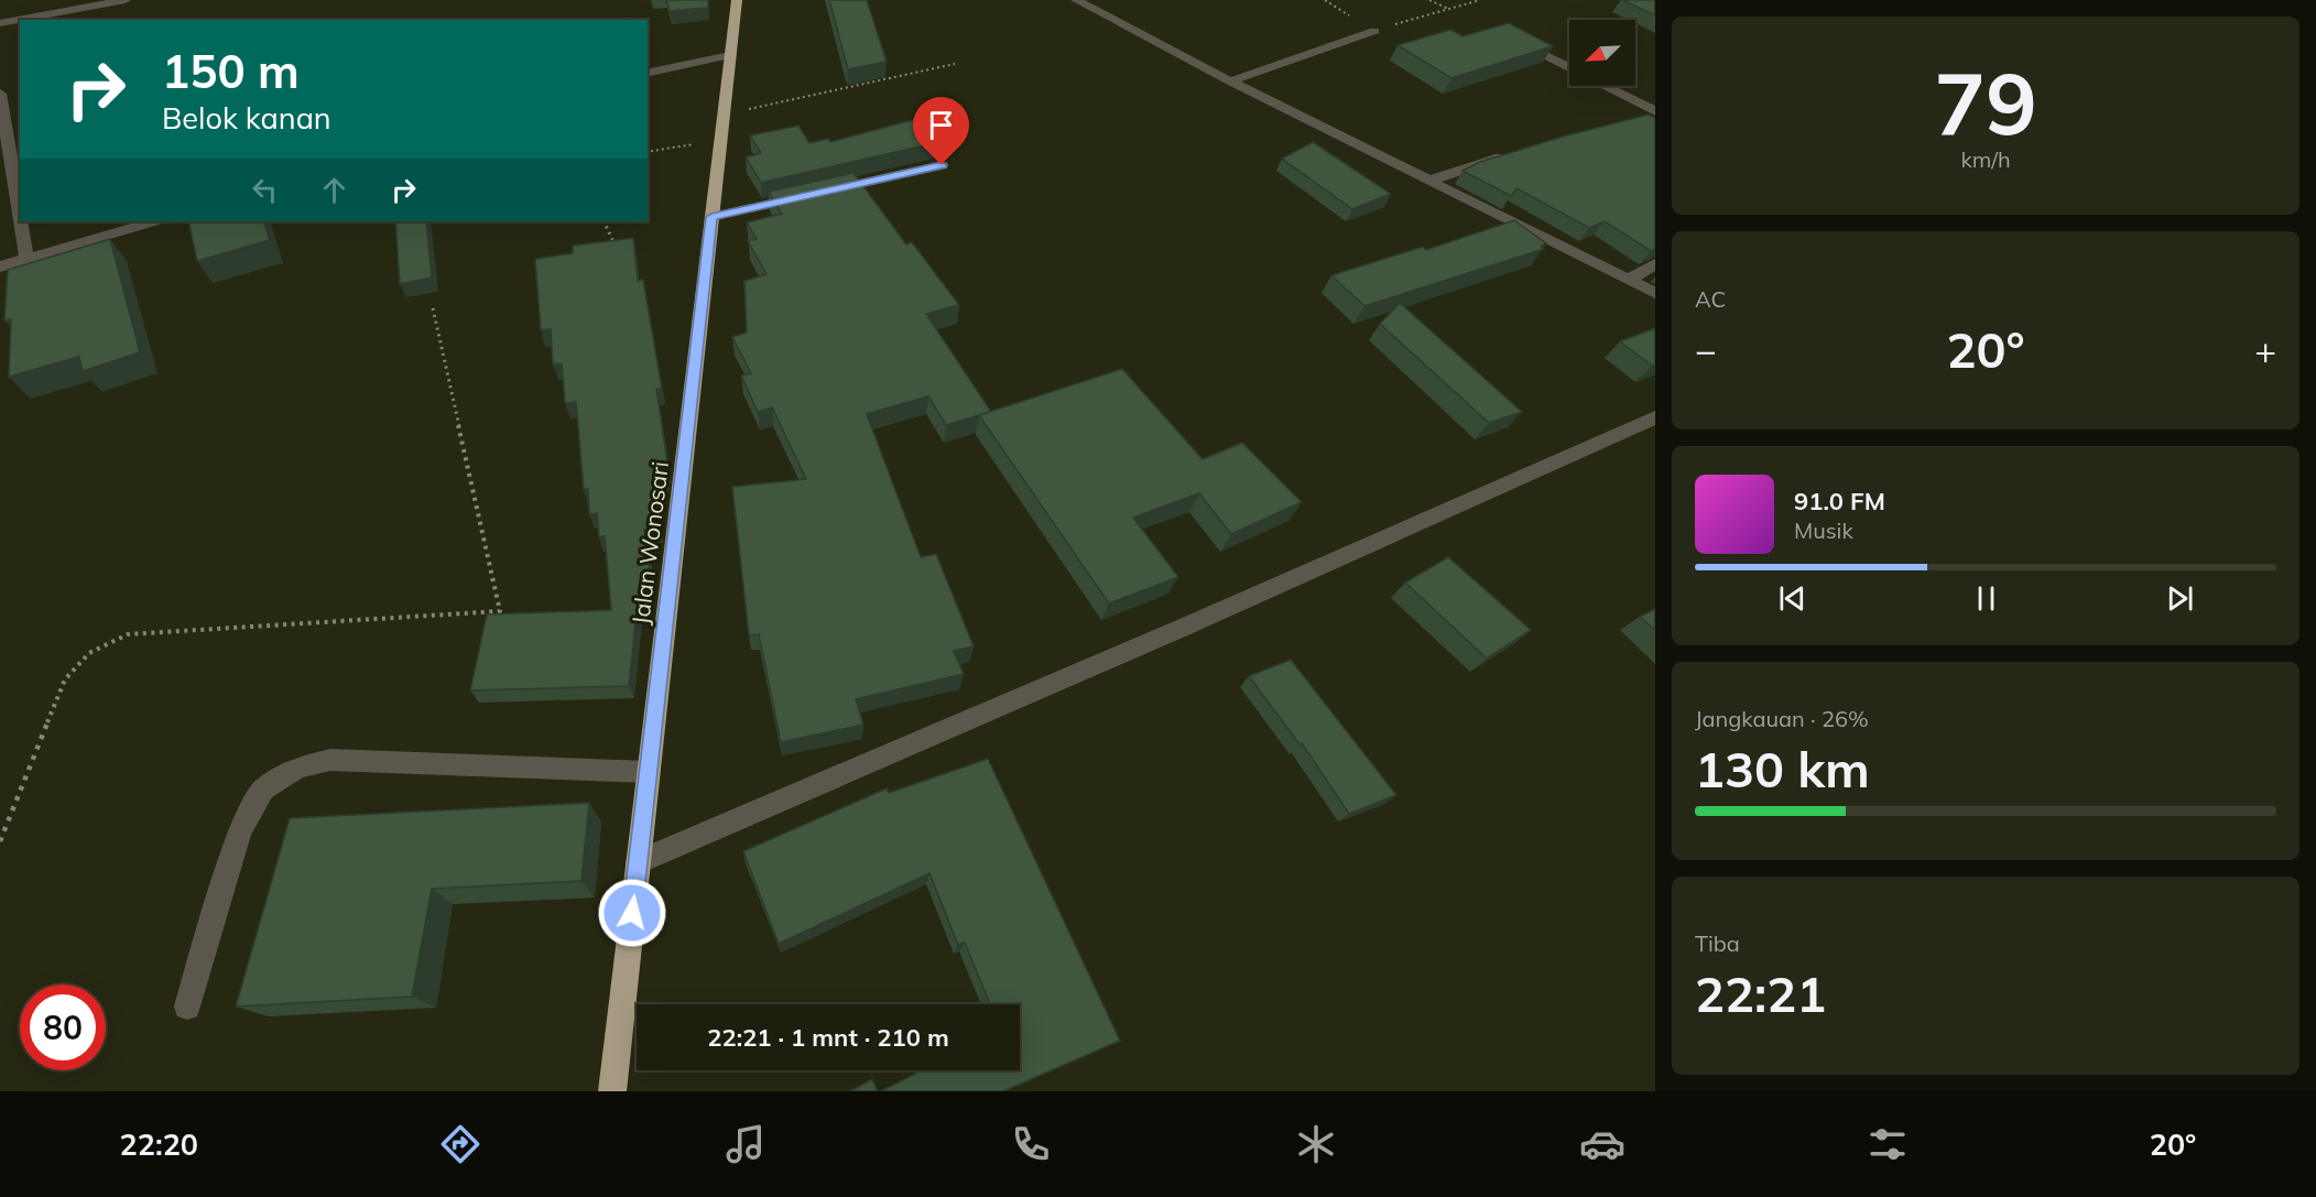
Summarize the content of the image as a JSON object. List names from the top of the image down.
{
  "streets": {
    "highway": ["Jalan Wonosari"]
  },
  "north": "bottom left",
  "page": {
    "tile": [
      ["79", "km/h"],
      "AC",
      ["Jangkauan · 26%", "130 km"],
      ["Tiba", "22:21"]
    ],
    "turn": ["150 m", "Belok kanan"],
    "heat": ["−", "20°", "+"],
    "song": ["91.0 FM", "Musik"],
    "limit": "80",
    "trip": "22:21 · 1 mnt · 210 m",
    "tabs": ["22:20", "20°"]
  }
}
